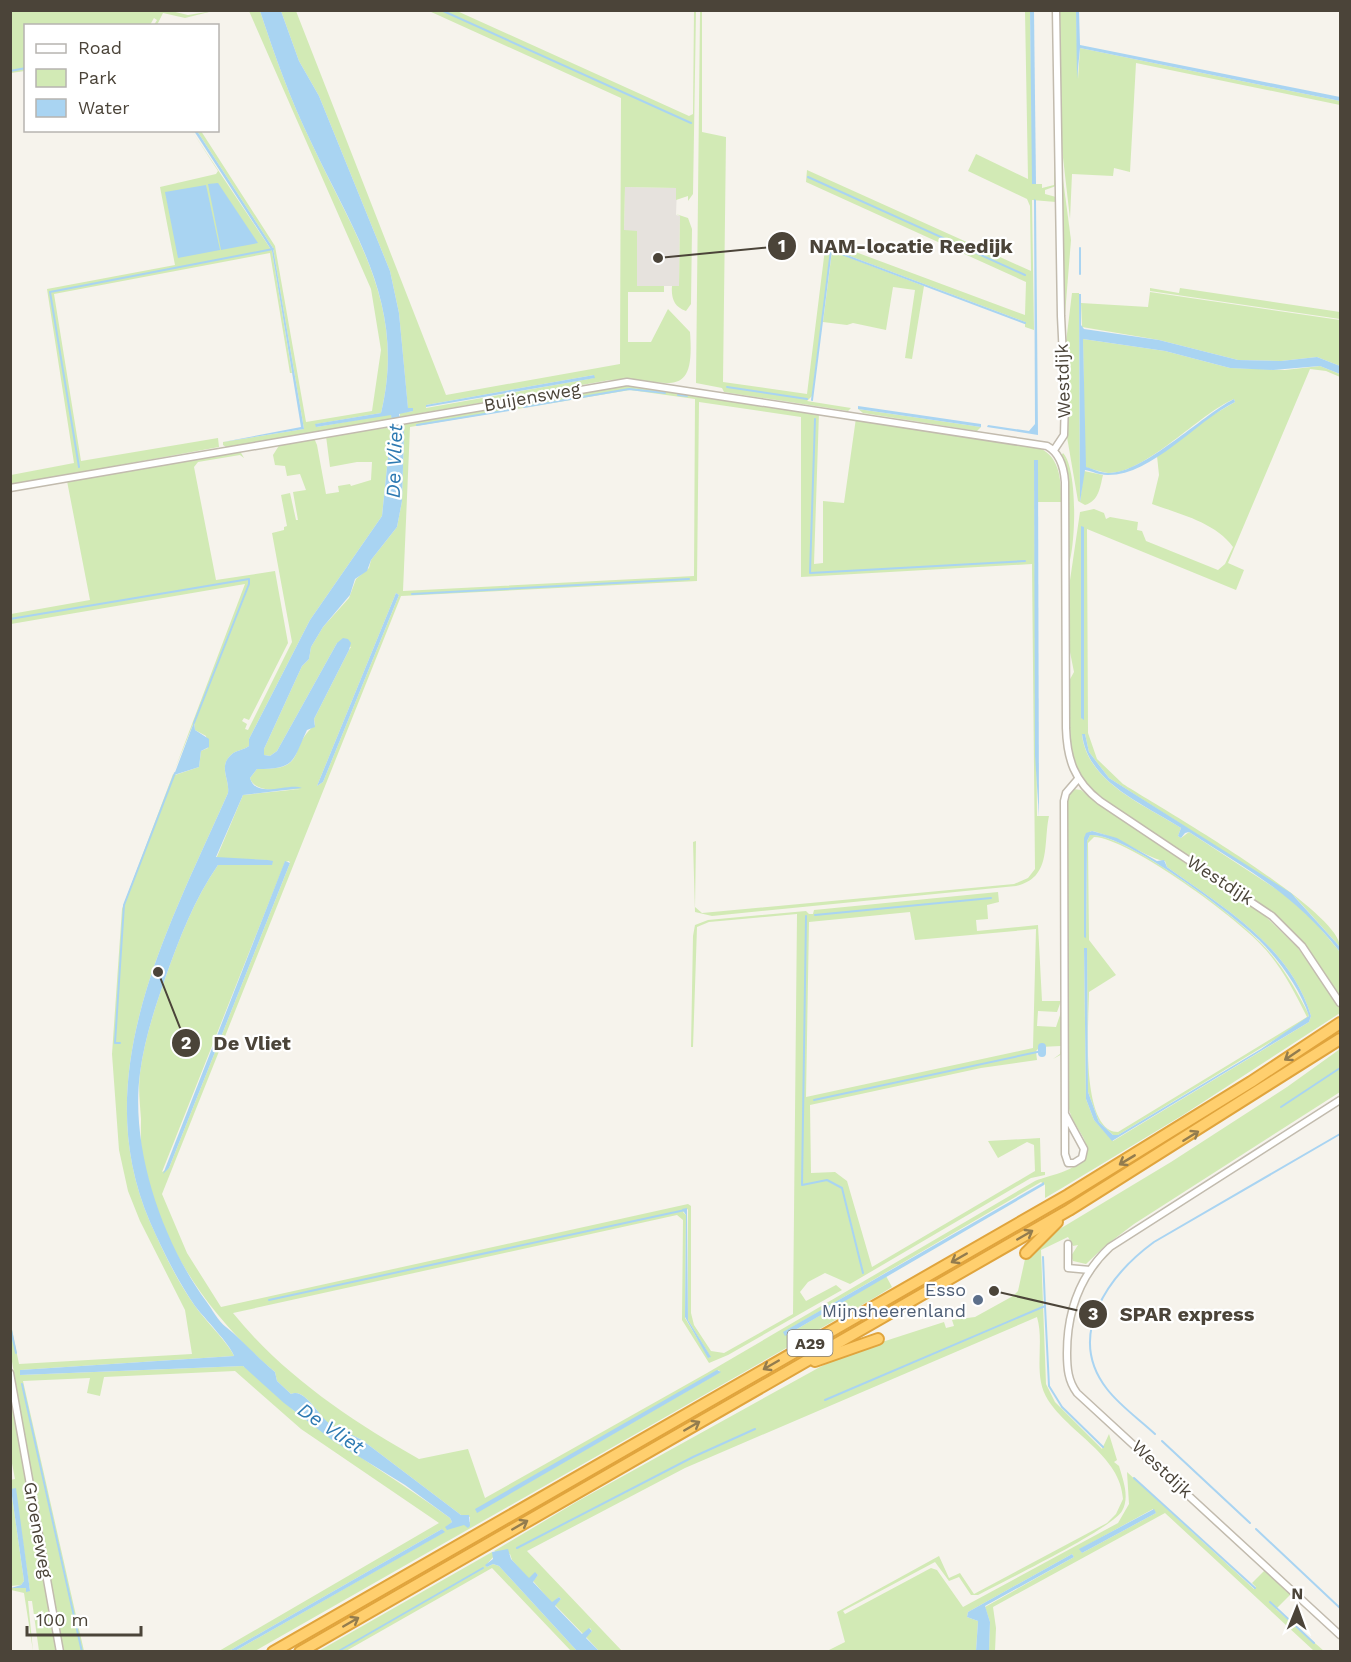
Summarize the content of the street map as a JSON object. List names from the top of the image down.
{
  "streets": {
    "highway": ["A29"],
    "street": ["Westdijk", "Buijensweg", "Groeneweg"]
  },
  "crossings": [
    ["Westdijk", "Buijensweg"]
  ],
  "water": ["De Vliet"],
  "places": [
    "NAM-locatie Reedijk",
    "De Vliet",
    "SPAR express",
    "Esso Mijnsheerenland"
  ],
  "legend": ["Road", "Park", "Water"],
  "scale_bar": "100 m",
  "north": "top"
}
